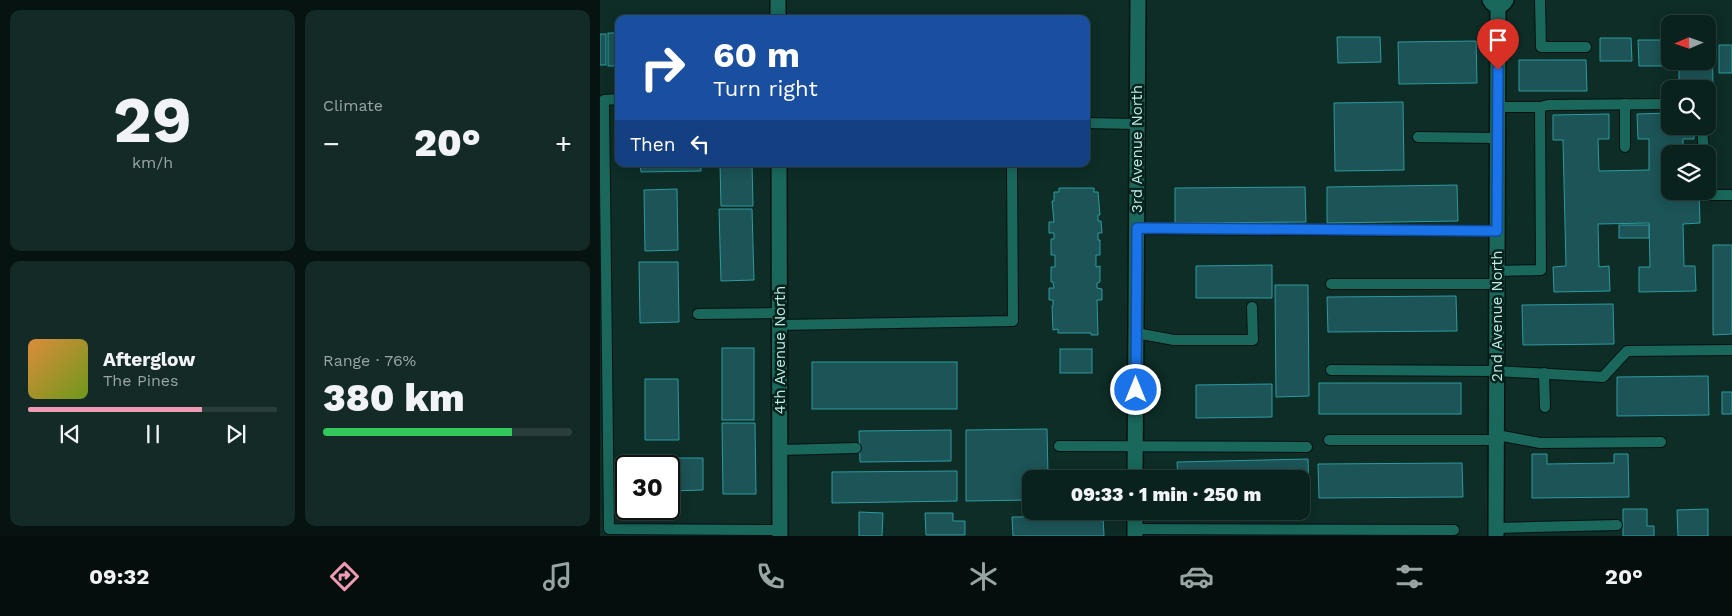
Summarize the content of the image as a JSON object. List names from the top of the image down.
{
  "streets": {
    "street": ["3rd Avenue North", "2nd Avenue North", "4th Avenue North"]
  },
  "north": "left",
  "page": {
    "tile": [
      ["29", "km/h"],
      "Climate",
      ["Range · 76%", "380 km"]
    ],
    "turn": ["60 m", "Turn right"],
    "then": "Then",
    "heat": ["−", "20°", "+"],
    "song": ["Afterglow", "The Pines"],
    "limit": "30",
    "trip": "09:33 · 1 min · 250 m",
    "tabs": ["09:32", "20°"]
  }
}
